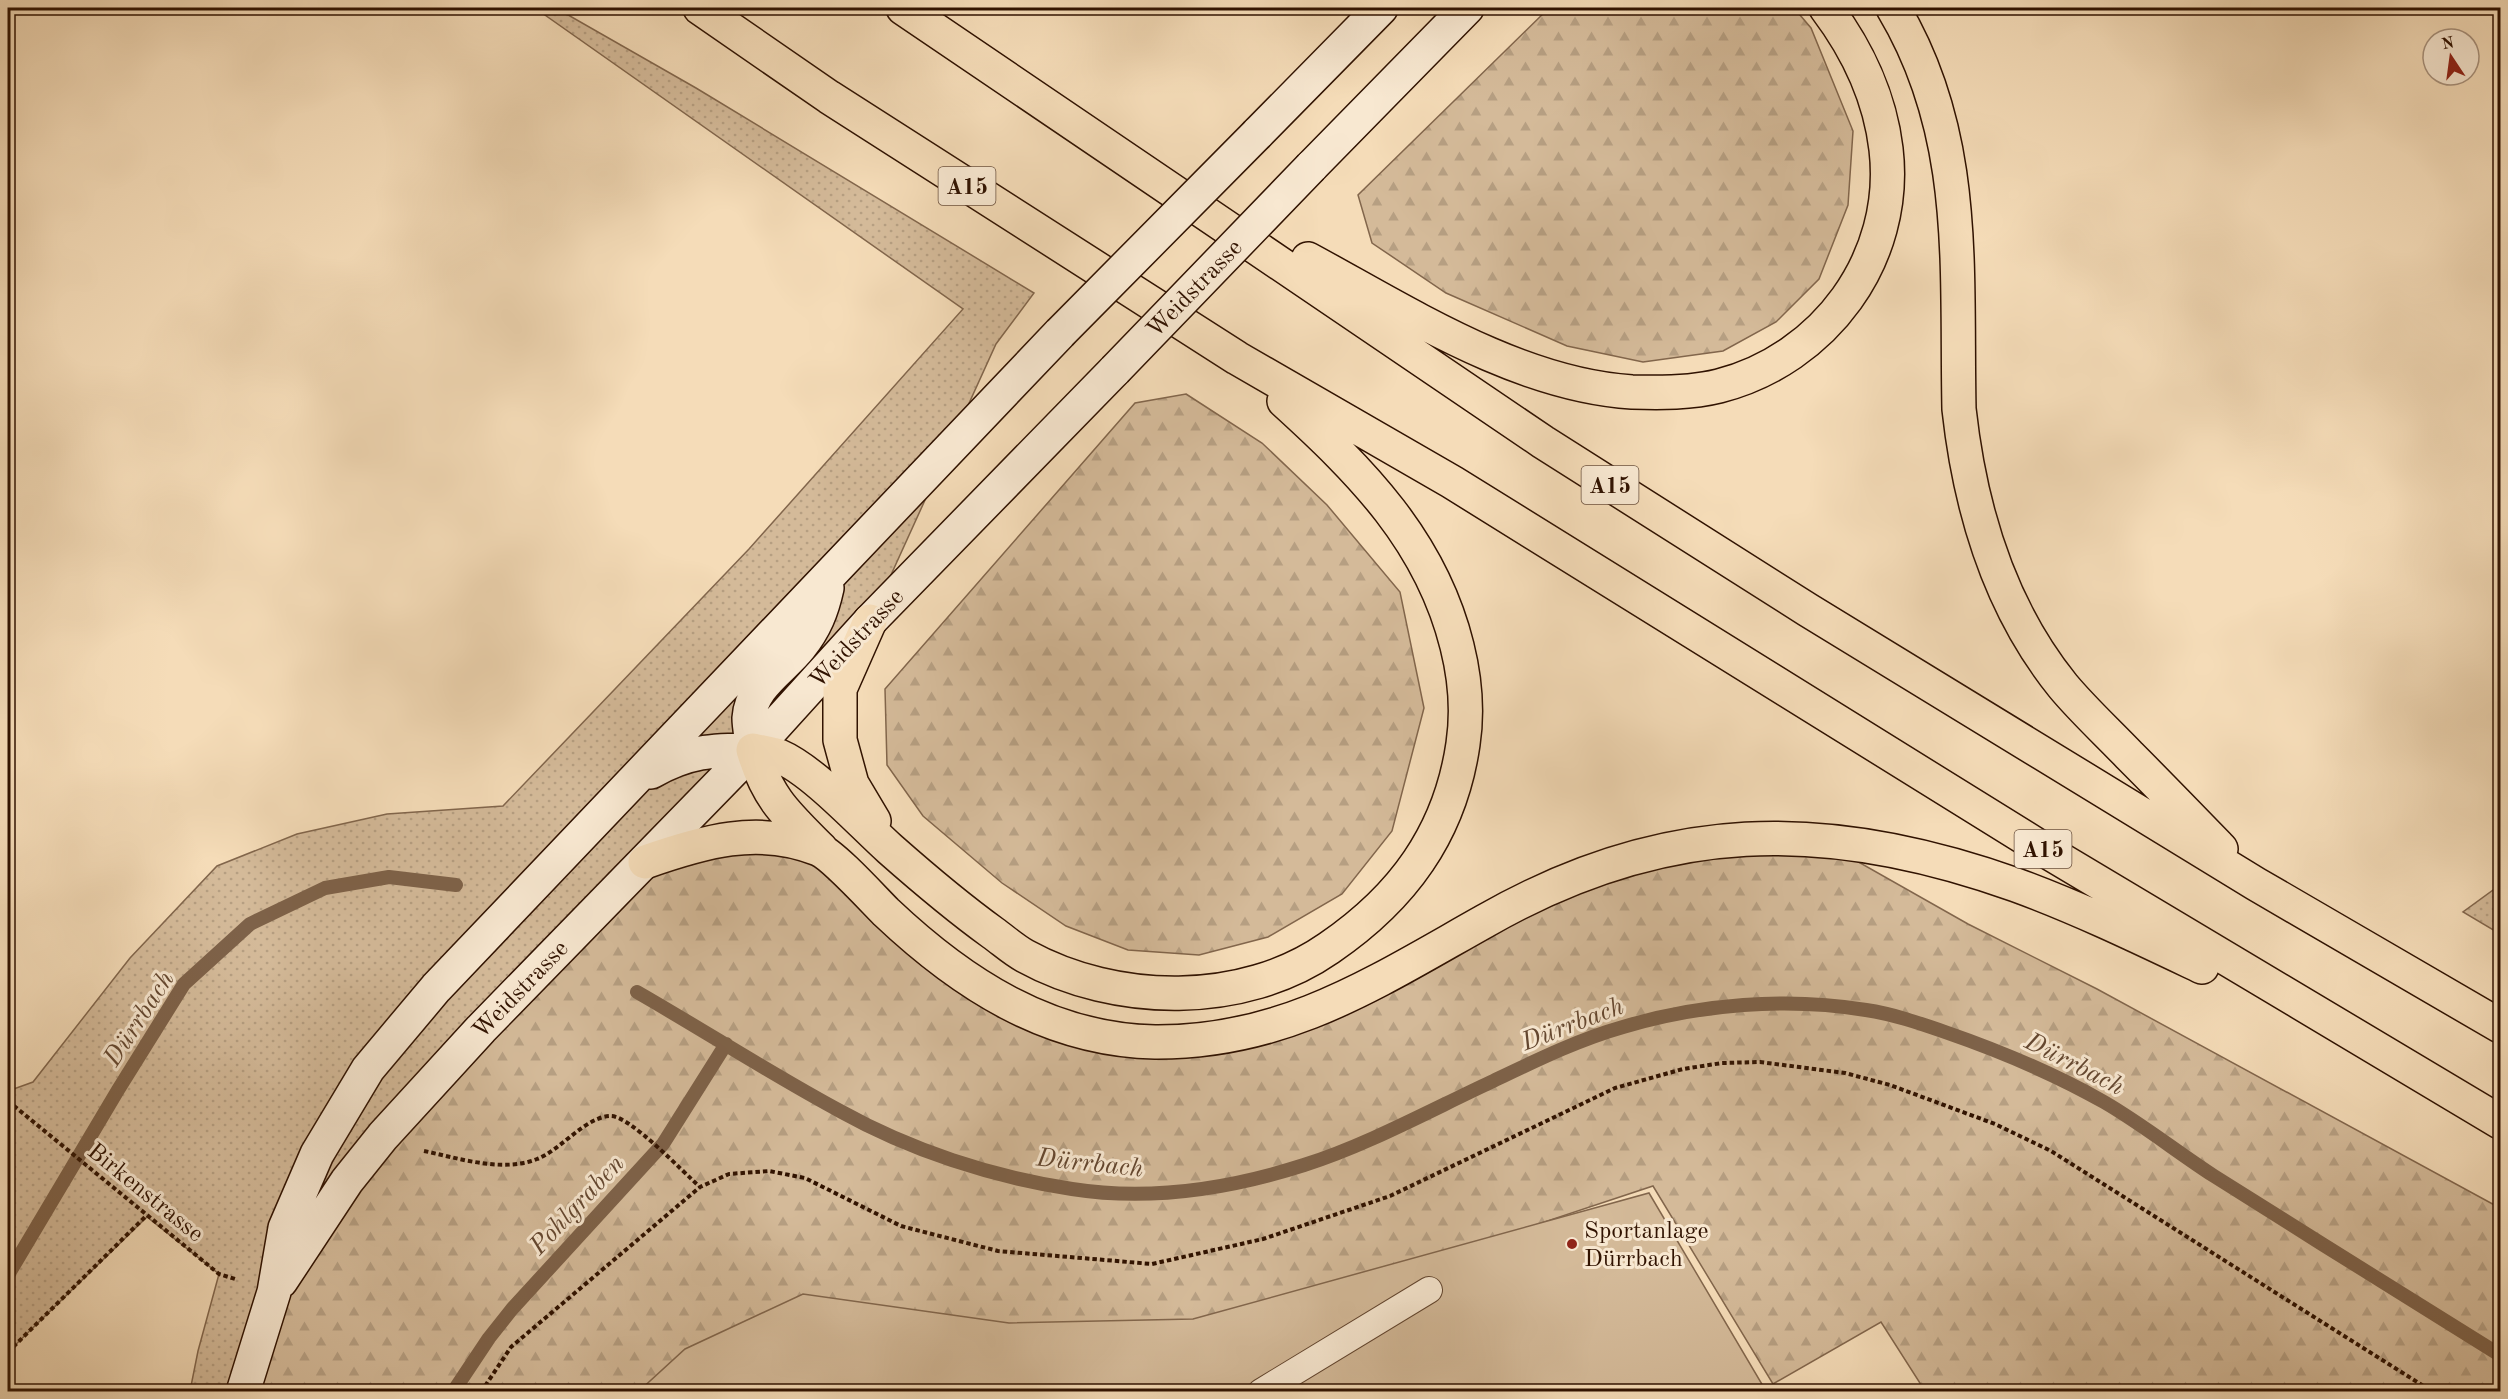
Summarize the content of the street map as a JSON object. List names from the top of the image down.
{
  "streets": {
    "highway": ["A15"],
    "main road": ["Weidstrasse"],
    "path": ["Birkenstrasse"]
  },
  "crossings": [
    ["Weidstrasse", "Birkenstrasse"]
  ],
  "water": ["Dürrbach", "Pohlgraben"],
  "places": ["Sportanlage Dürrbach"],
  "north": "top"
}
